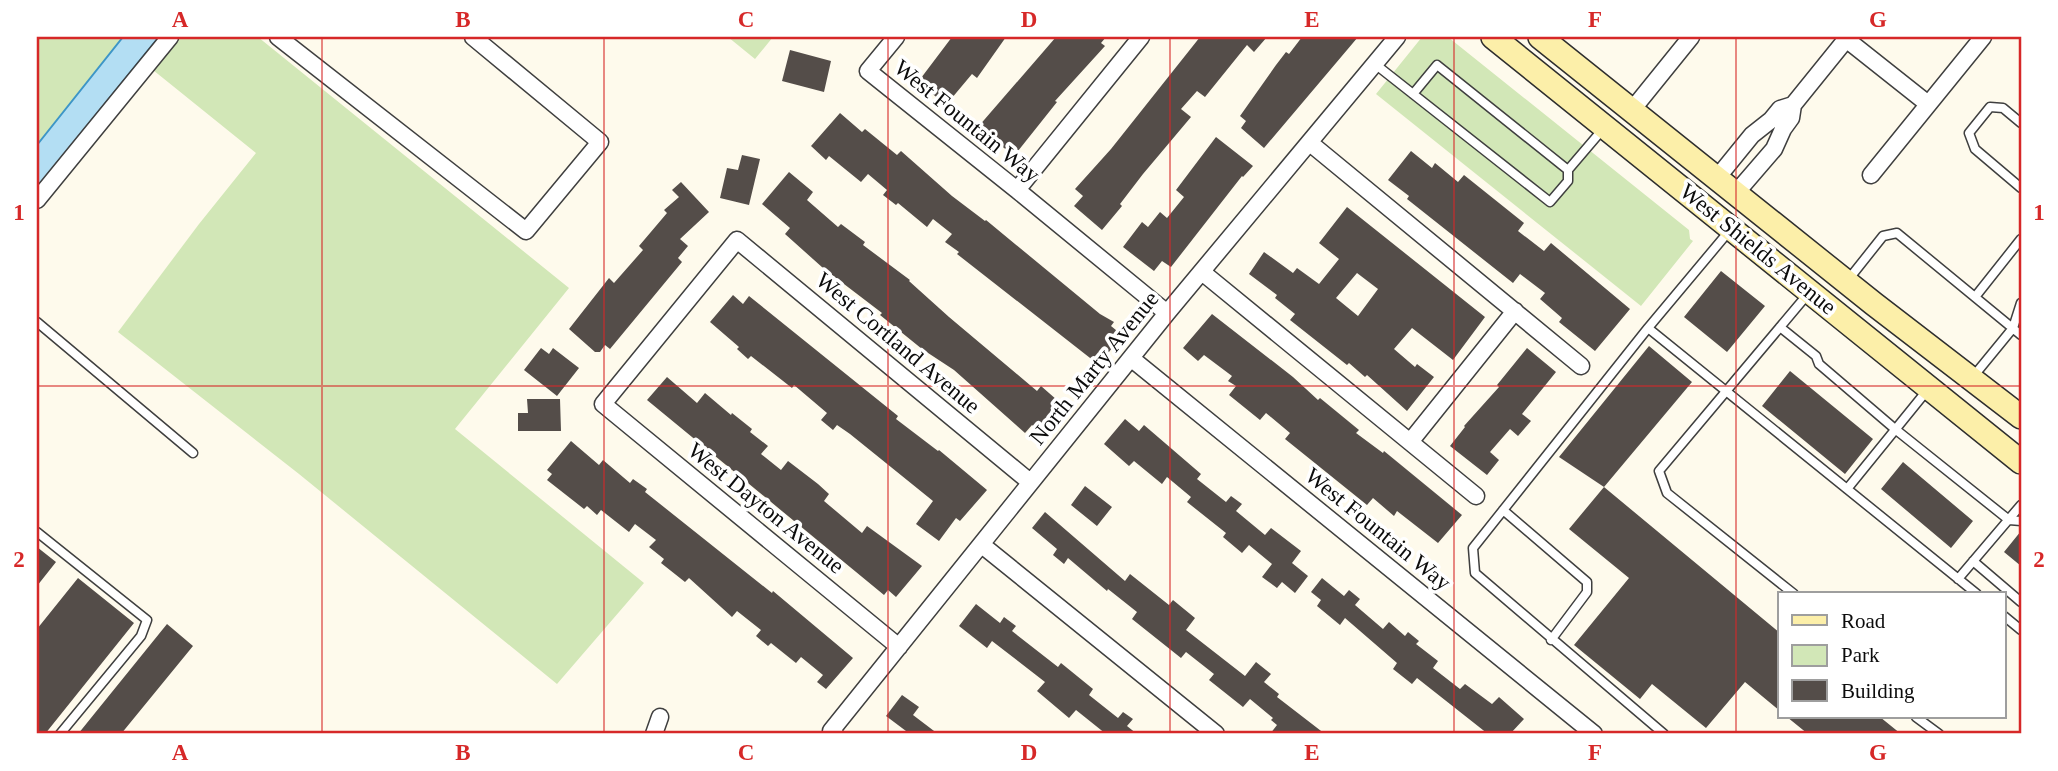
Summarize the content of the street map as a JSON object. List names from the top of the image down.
{
  "streets": {
    "street": [
      "West Fountain Way",
      "West Shields Avenue",
      "West Cortland Avenue",
      "North Marty Avenue",
      "West Dayton Avenue"
    ]
  },
  "crossings": [
    ["West Fountain Way", "North Marty Avenue"],
    ["West Cortland Avenue", "North Marty Avenue"],
    ["West Cortland Avenue", "West Dayton Avenue"],
    ["North Marty Avenue", "West Dayton Avenue"]
  ],
  "legend": ["Road", "Park", "Building"],
  "grid": {
    "columns": [
      "A",
      "B",
      "C",
      "D",
      "E",
      "F",
      "G"
    ],
    "rows": ["1", "2"]
  }
}
